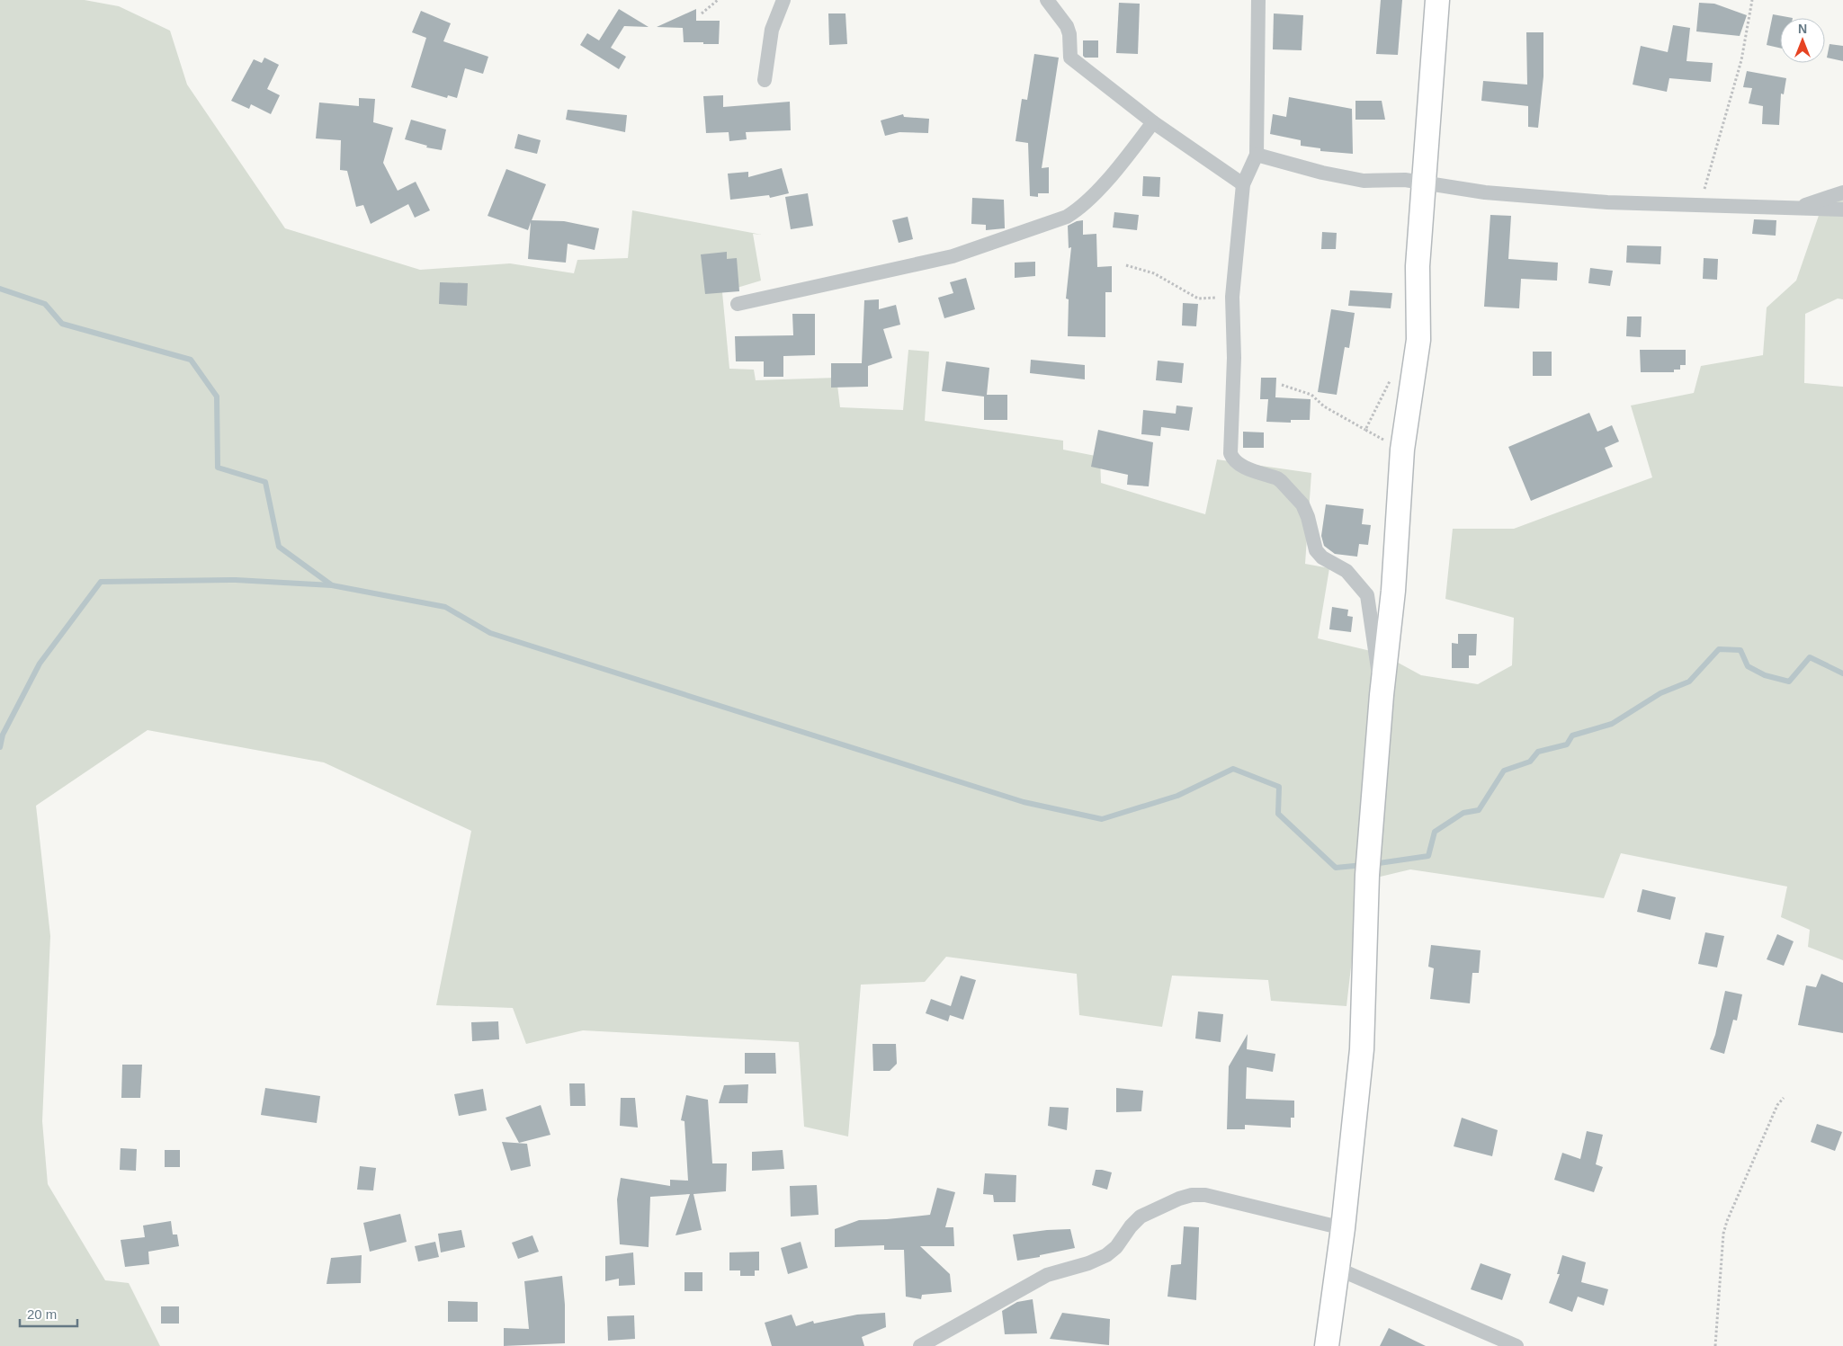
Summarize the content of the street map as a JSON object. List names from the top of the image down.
{
  "scale_bar": "20 m",
  "north": "top"
}
